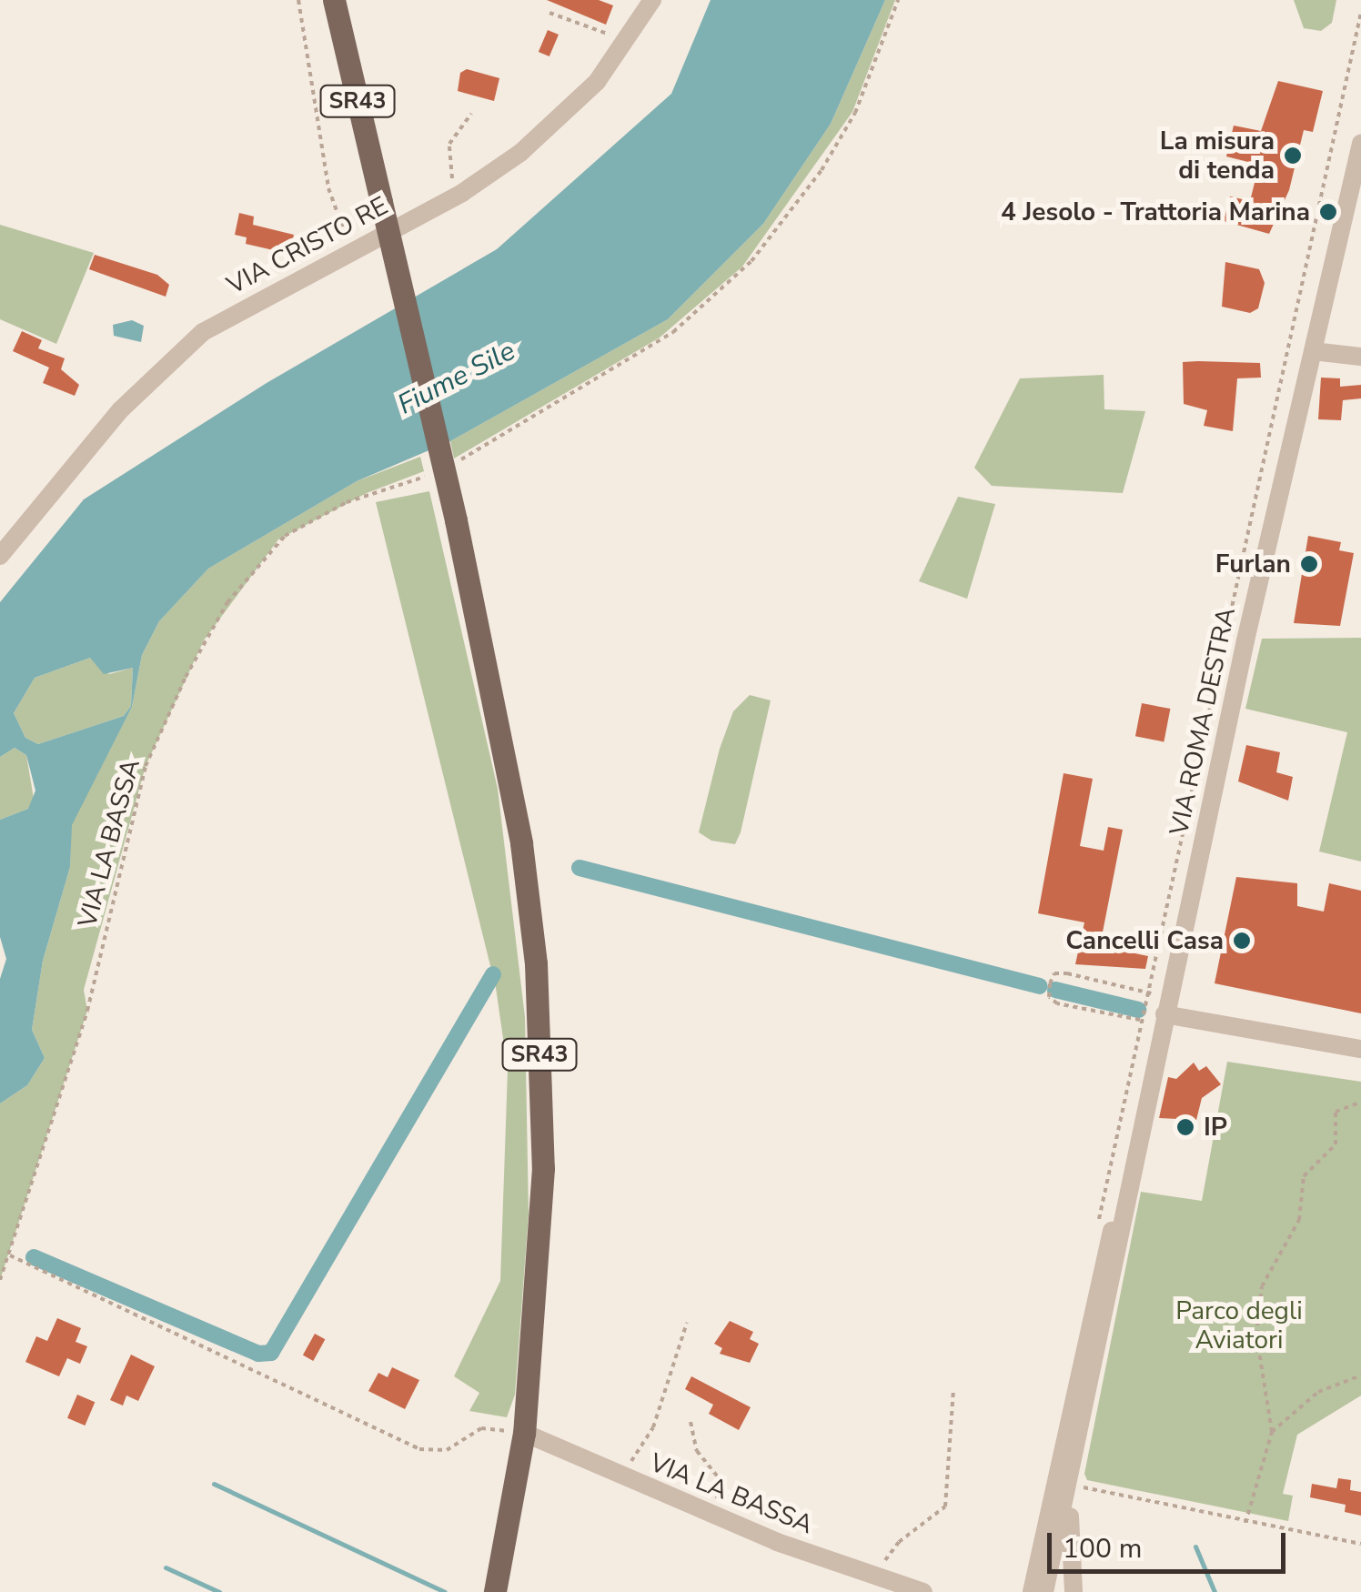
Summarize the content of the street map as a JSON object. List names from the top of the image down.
{
  "streets": {
    "main road": ["SR43"],
    "street": ["VIA CRISTO RE", "VIA ROMA DESTRA", "VIA LA BASSA"]
  },
  "crossings": [
    ["SR43", "VIA LA BASSA"]
  ],
  "water": ["Fiume Sile"],
  "parks": ["Parco degli Aviatori"],
  "places": [
    "La misura di tenda",
    "4 Jesolo - Trattoria Marina",
    "Furlan",
    "Cancelli Casa",
    "IP"
  ],
  "scale_bar": "100 m"
}
